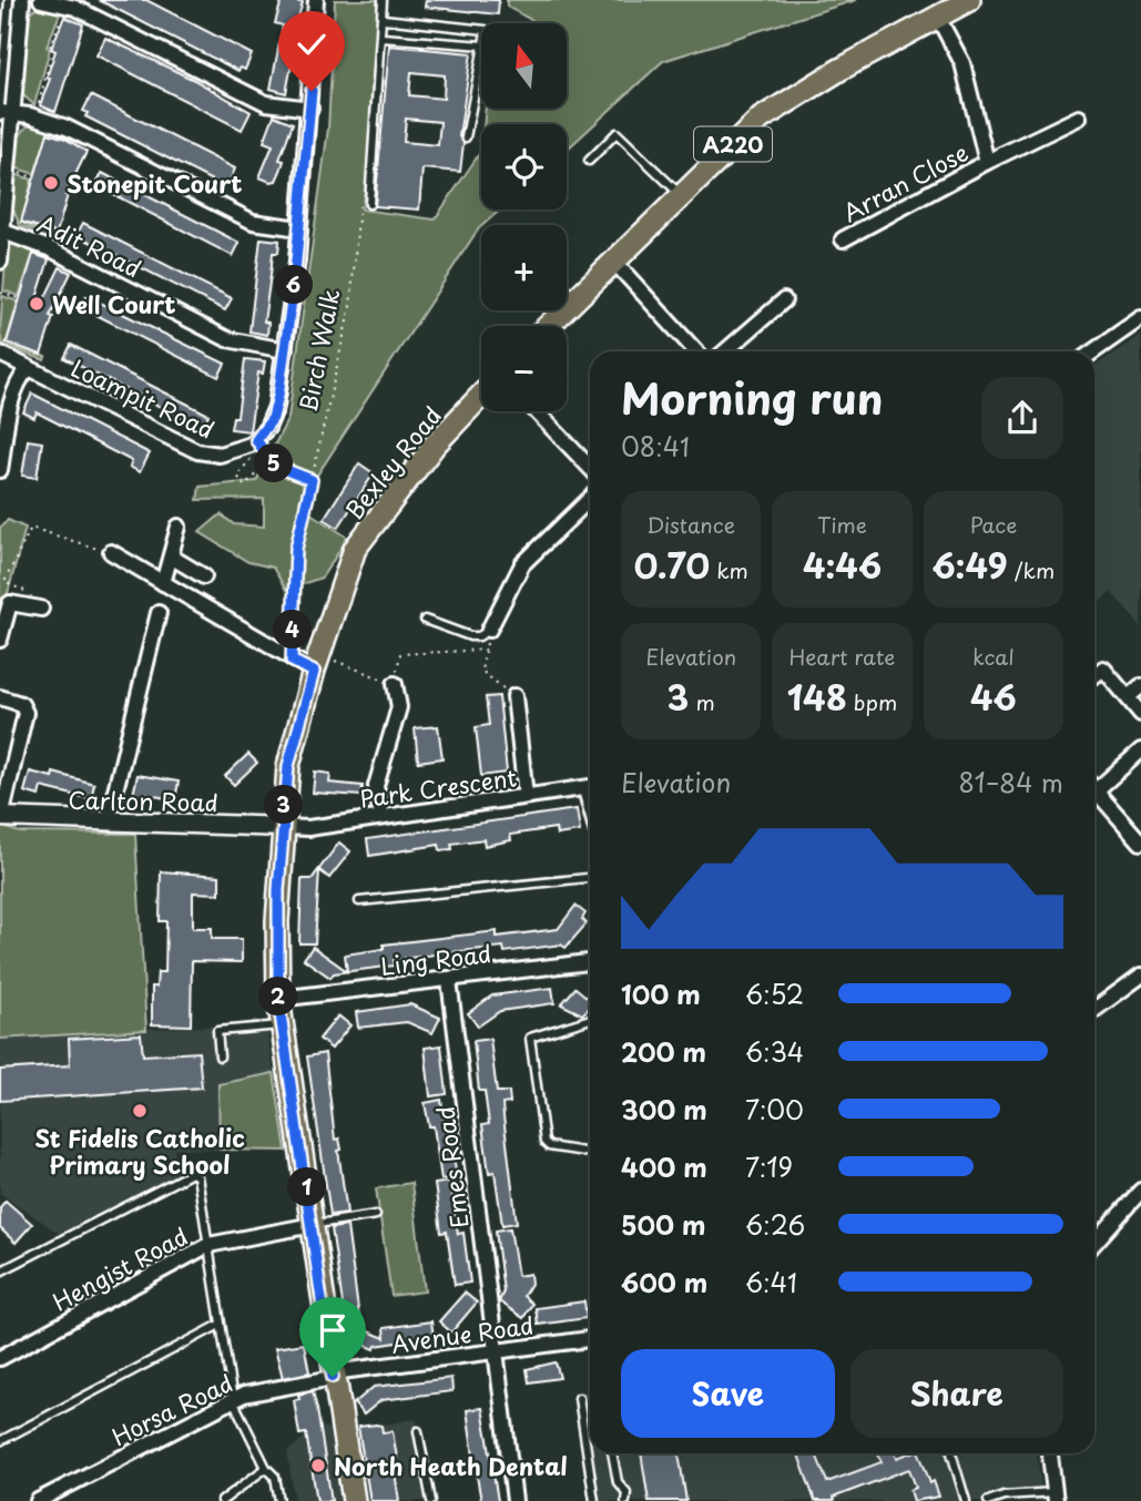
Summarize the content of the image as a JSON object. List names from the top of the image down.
{
  "streets": {
    "main road": ["A220", "Bexley Road"],
    "street": [
      "Arran Close",
      "Adit Road",
      "Loampit Road",
      "Park Crescent",
      "Carlton Road",
      "Ling Road",
      "Emes Road",
      "Hengist Road",
      "Avenue Road",
      "Horsa Road"
    ],
    "path": ["Birch Walk"]
  },
  "crossings": [
    ["A220", "Arran Close"],
    ["Bexley Road", "Park Crescent"],
    ["Bexley Road", "Carlton Road"],
    ["Bexley Road", "Ling Road"],
    ["Bexley Road", "Hengist Road"],
    ["Bexley Road", "Avenue Road"],
    ["Bexley Road", "Horsa Road"],
    ["Park Crescent", "Carlton Road"],
    ["Ling Road", "Emes Road"],
    ["Emes Road", "Avenue Road"],
    ["Avenue Road", "Horsa Road"]
  ],
  "places": [
    "Stonepit Court",
    "Well Court",
    "St Fidelis Catholic Primary School",
    "North Heath Dental"
  ],
  "north": "top",
  "page": {
    "map_buttons": ["+", "−"],
    "pins": [
      "6",
      "5",
      "4",
      "3",
      "2",
      "1"
    ],
    "heading": ["Morning run", "08:41"],
    "stats": [
      ["Distance", "0.70 km"],
      ["Time", "4:46"],
      ["Pace", "6:49 /km"],
      ["Elevation", "3 m"],
      ["Heart rate", "148 bpm"],
      ["kcal", "46"]
    ],
    "chart": ["Elevation", "81–84 m"],
    "list": [
      {
        "name": "100 m",
        "note": "6:52"
      },
      {
        "name": "200 m",
        "note": "6:34"
      },
      {
        "name": "300 m",
        "note": "7:00"
      },
      {
        "name": "400 m",
        "note": "7:19"
      },
      {
        "name": "500 m",
        "note": "6:26"
      },
      {
        "name": "600 m",
        "note": "6:41"
      }
    ],
    "buttons": ["Save", "Share"]
  }
}
